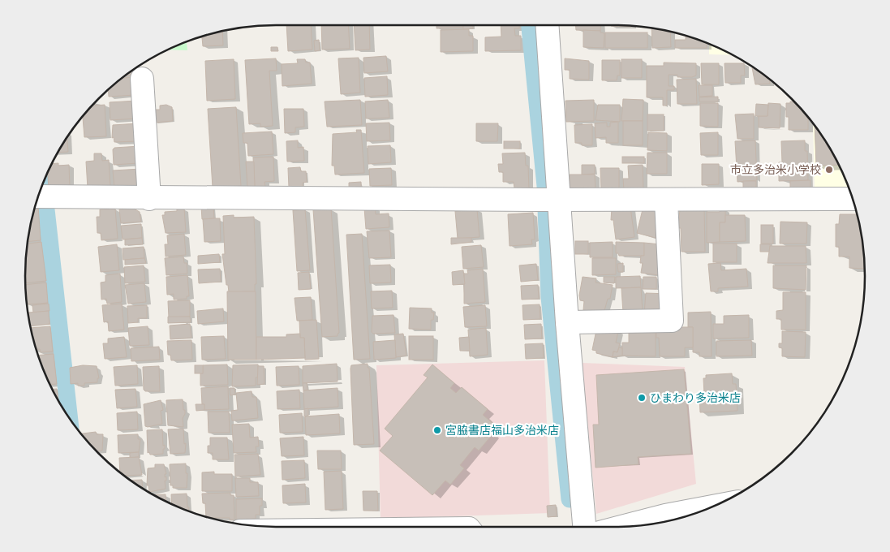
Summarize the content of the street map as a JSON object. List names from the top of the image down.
{
  "places": ["市立多治米小学校", "ひまわり多治米店", "宮脇書店福山多治米店"]
}
